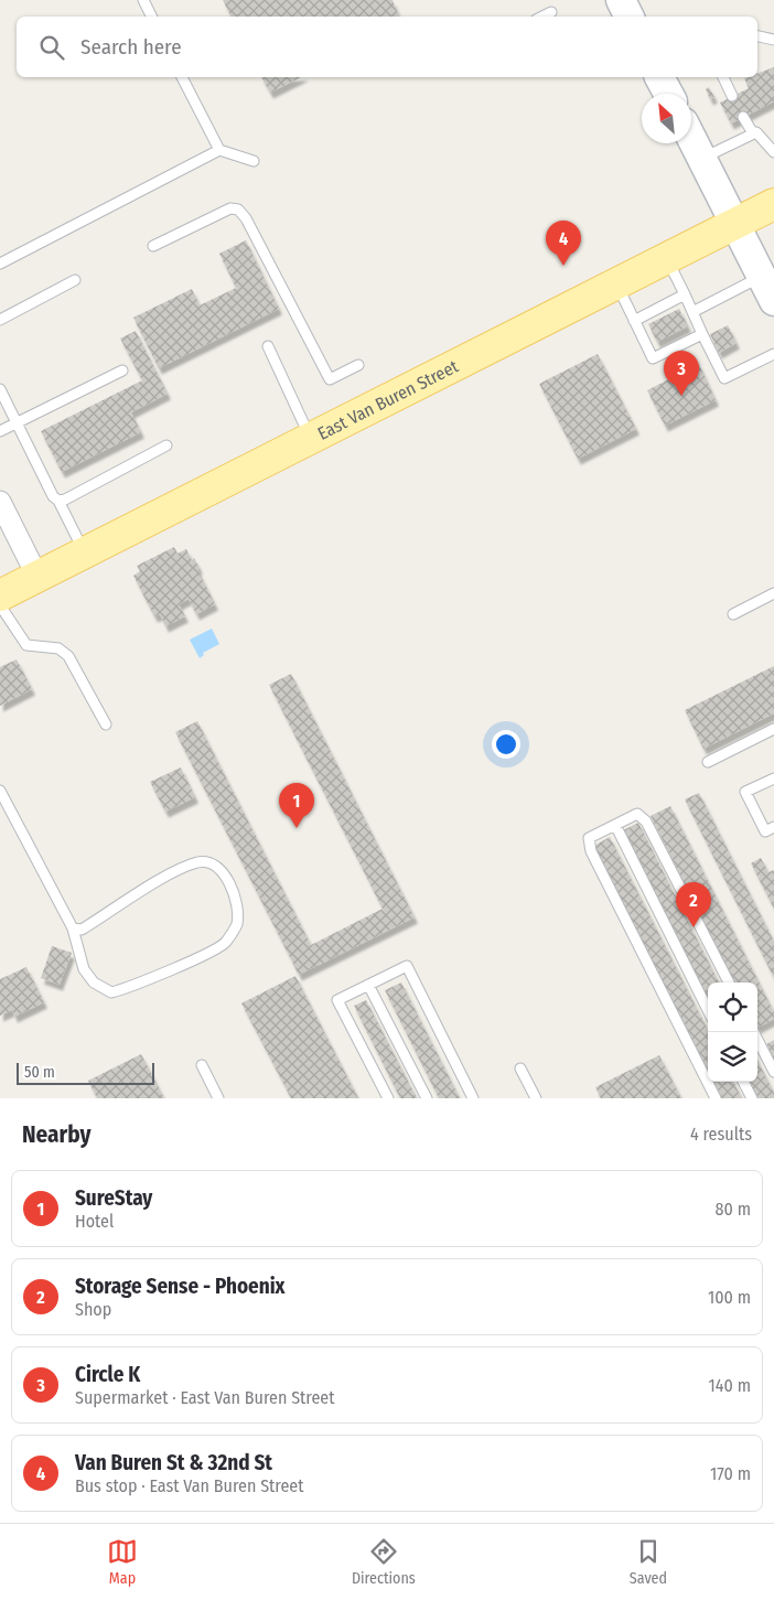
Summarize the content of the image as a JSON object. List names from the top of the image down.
{
  "streets": {
    "main road": ["East Van Buren Street"]
  },
  "scale_bar": "50 m",
  "north": "top left",
  "page": {
    "search": "Search here",
    "pins": [
      "4",
      "3",
      "1",
      "2"
    ],
    "scale": "50 m",
    "heading": ["Nearby", "4 results"],
    "list": [
      {
        "mark": "1",
        "name": "SureStay",
        "note": "Hotel",
        "value": "80 m"
      },
      {
        "mark": "2",
        "name": "Storage Sense - Phoenix",
        "note": "Shop",
        "value": "100 m"
      },
      {
        "mark": "3",
        "name": "Circle K",
        "note": "Supermarket · East Van Buren Street",
        "value": "140 m"
      },
      {
        "mark": "4",
        "name": "Van Buren St & 32nd St",
        "note": "Bus stop · East Van Buren Street",
        "value": "170 m"
      }
    ],
    "nav": ["Map", "Directions", "Saved"]
  }
}
